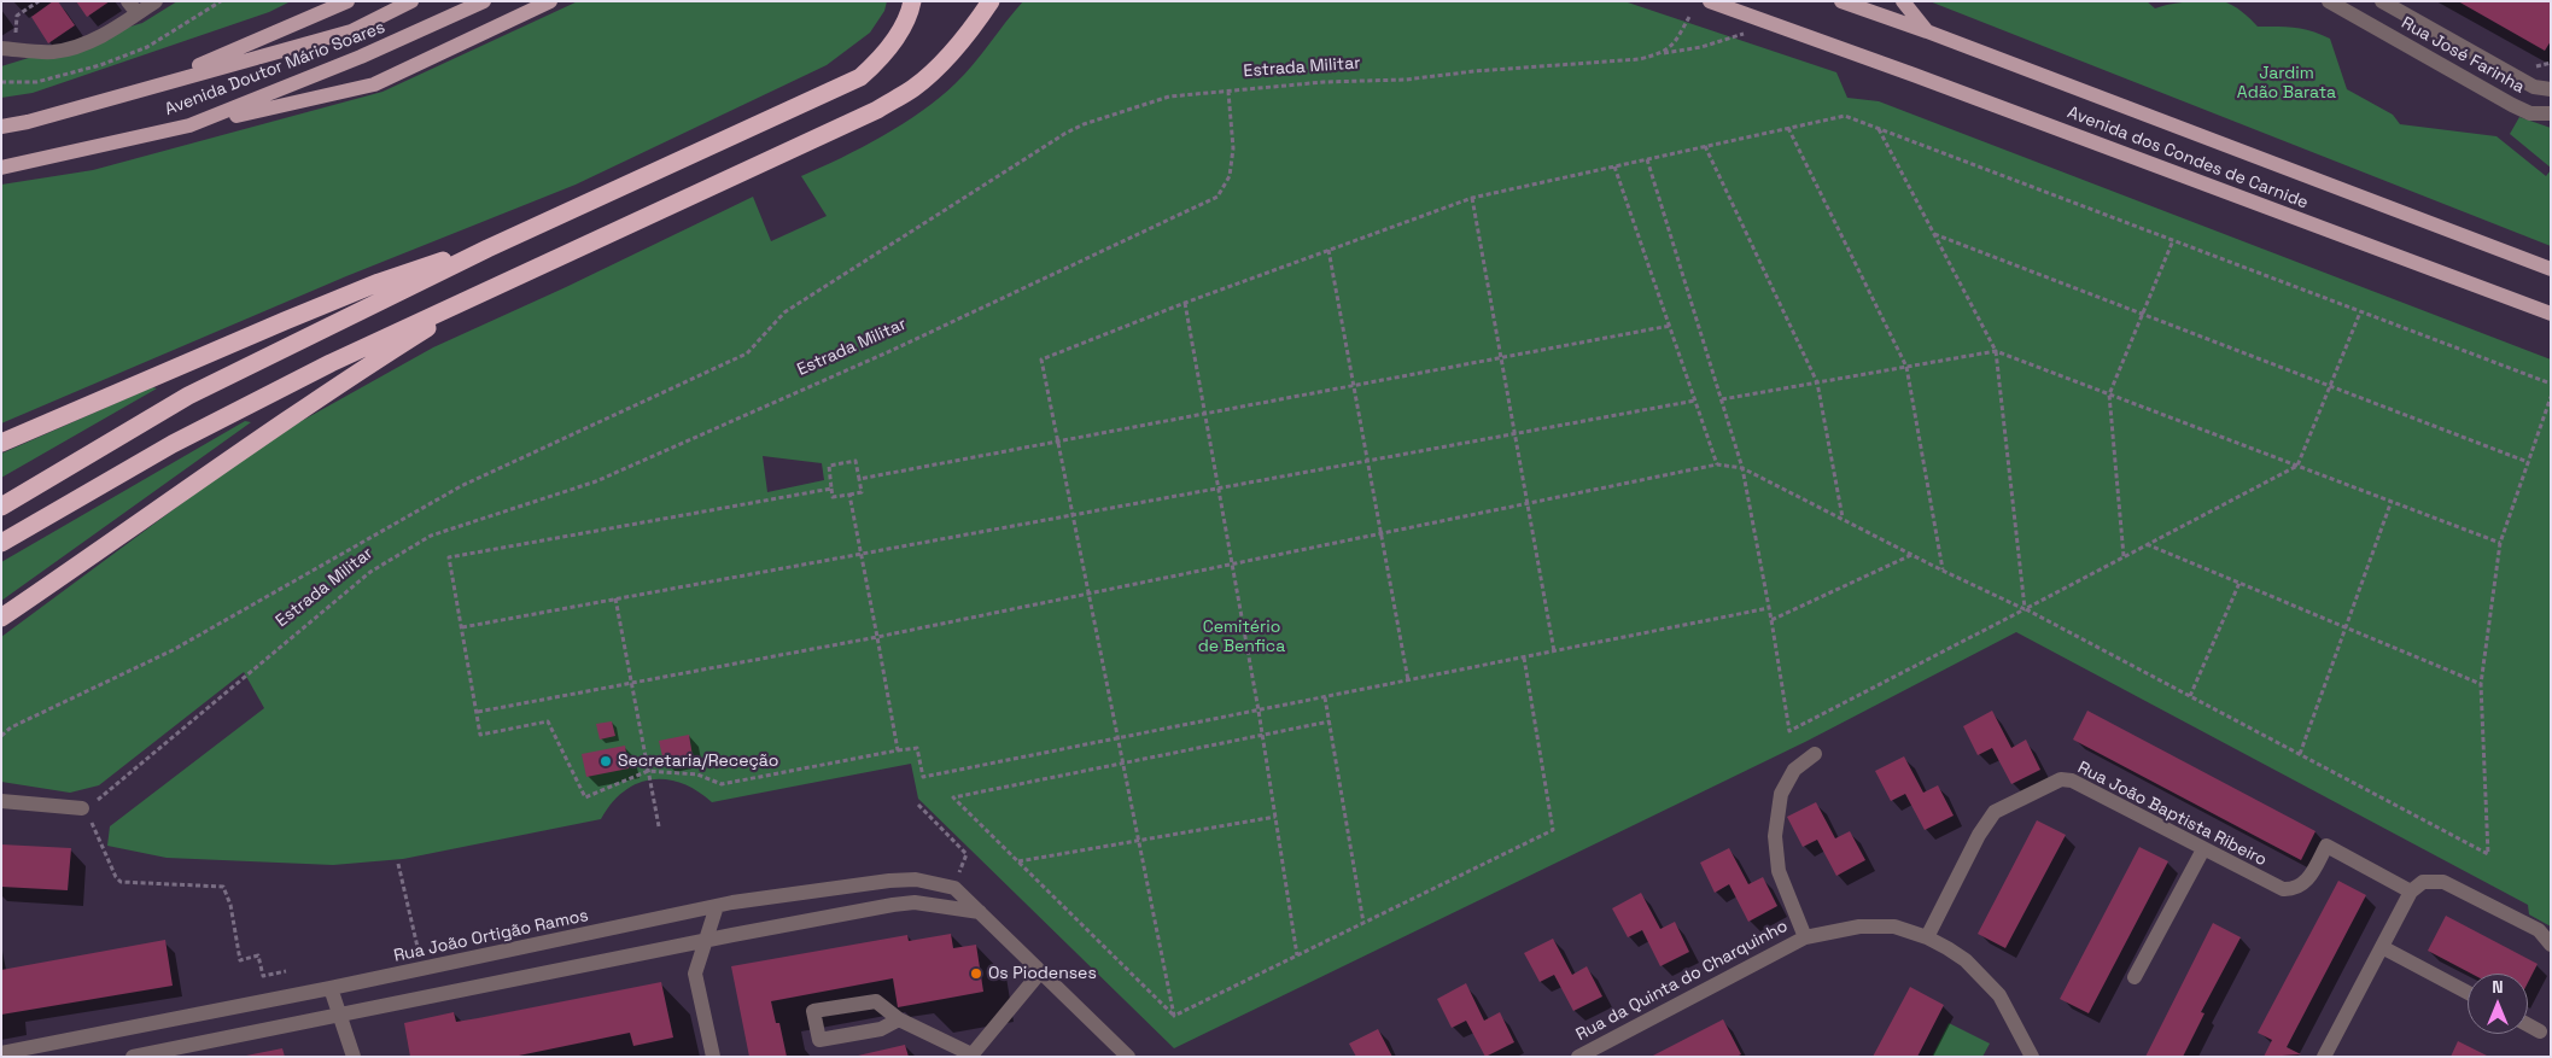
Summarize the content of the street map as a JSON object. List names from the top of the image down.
{
  "streets": {
    "main road": ["Avenida Doutor Mário Soares", "Avenida dos Condes de Carnide"],
    "street": [
      "Rua José Farinha",
      "Rua João Baptista Ribeiro",
      "Rua João Ortigão Ramos",
      "Rua da Quinta do Charquinho"
    ],
    "path": ["Estrada Militar"]
  },
  "crossings": [
    ["Rua João Baptista Ribeiro", "Rua da Quinta do Charquinho"]
  ],
  "parks": ["Jardim Adão Barata", "Cemitério de Benfica"],
  "places": ["Secretaria/Receção", "Os Piodenses"],
  "north": "top"
}
